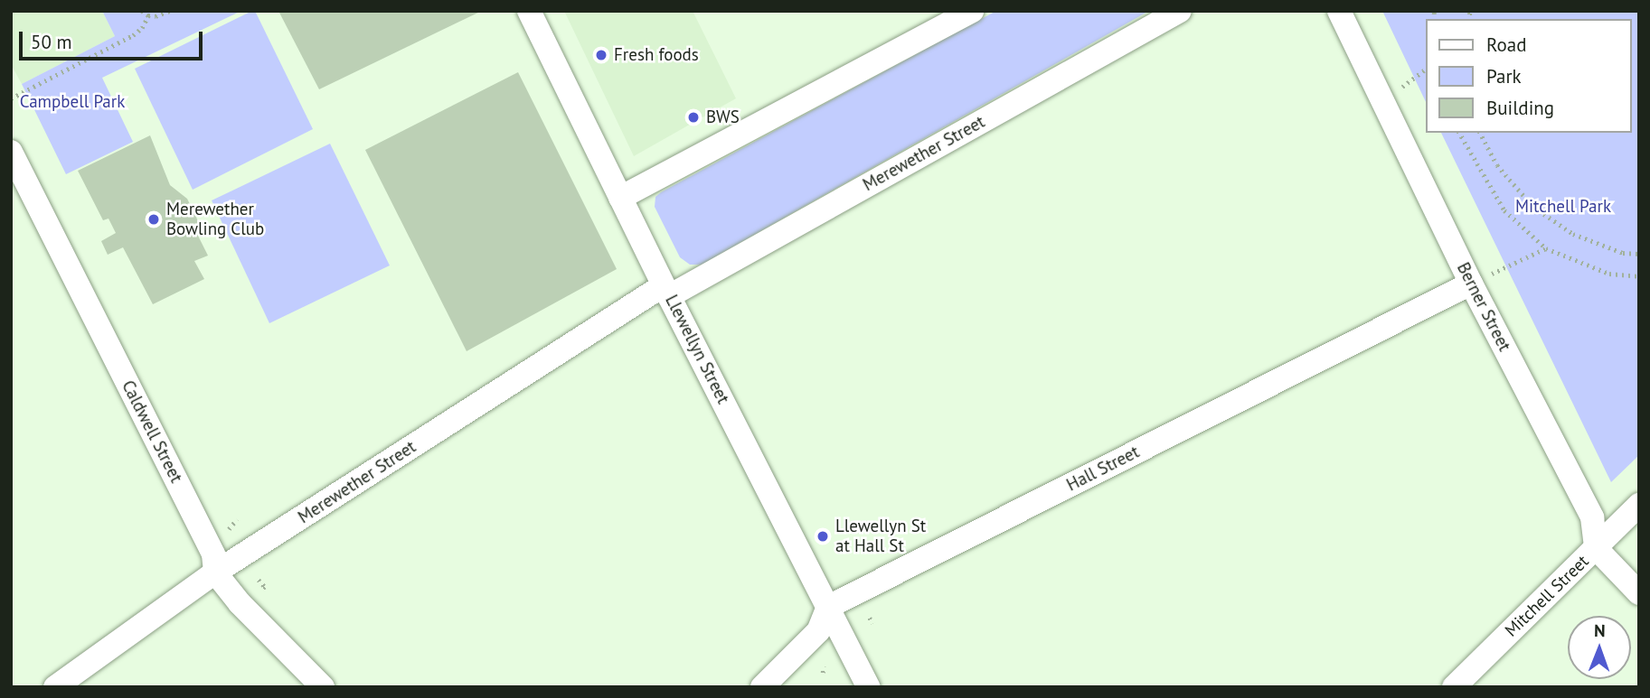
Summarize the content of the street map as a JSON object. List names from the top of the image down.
{
  "streets": {
    "street": [
      "Merewether Street",
      "Berner Street",
      "Llewellyn Street",
      "Caldwell Street",
      "Hall Street",
      "Mitchell Street"
    ]
  },
  "crossings": [
    ["Merewether Street", "Llewellyn Street"],
    ["Merewether Street", "Caldwell Street"],
    ["Berner Street", "Hall Street"],
    ["Berner Street", "Mitchell Street"],
    ["Llewellyn Street", "Hall Street"]
  ],
  "parks": ["Campbell Park", "Mitchell Park"],
  "places": [
    "Fresh foods",
    "BWS",
    "Merewether Bowling Club",
    "Llewellyn St at Hall St"
  ],
  "legend": ["Road", "Park", "Building"],
  "scale_bar": "50 m",
  "north": "top"
}
